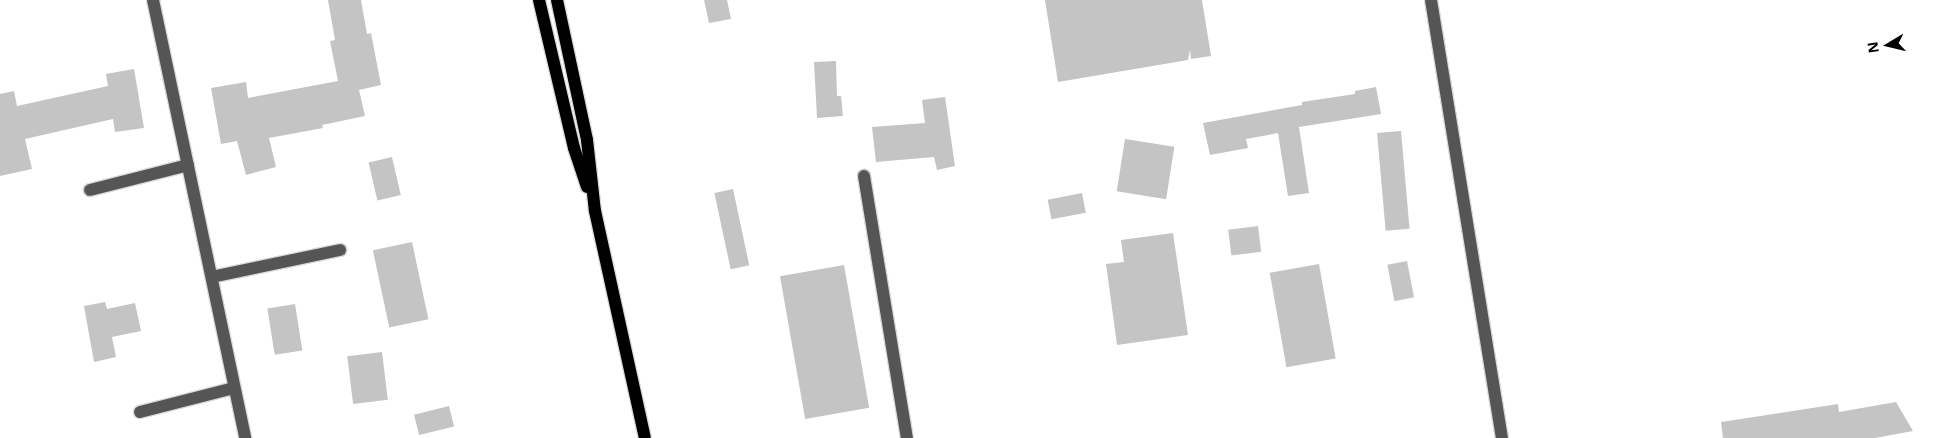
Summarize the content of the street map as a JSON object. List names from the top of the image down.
{
  "north": "left"
}
